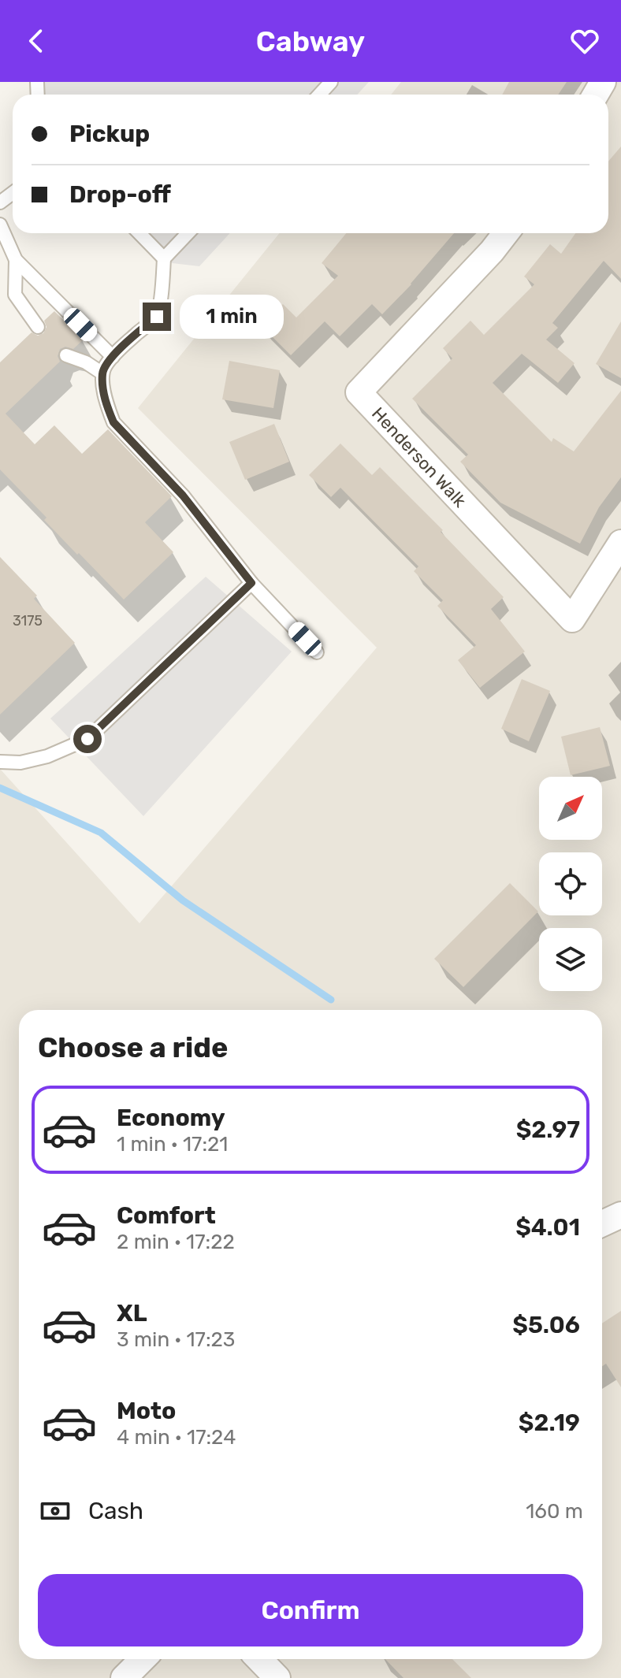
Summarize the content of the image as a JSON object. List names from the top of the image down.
{
  "streets": {
    "street": ["Henderson Walk"]
  },
  "house_numbers": ["3175"],
  "north": "top right",
  "page": {
    "header": "Cabway",
    "banner": ["Pickup", "Drop-off"],
    "bubble": "1 min",
    "heading": "Choose a ride",
    "list": [
      {
        "name": "Economy",
        "note": "1 min · 17:21",
        "value": "$2.97"
      },
      {
        "name": "Comfort",
        "note": "2 min · 17:22",
        "value": "$4.01"
      },
      {
        "name": "XL",
        "note": "3 min · 17:23",
        "value": "$5.06"
      },
      {
        "name": "Moto",
        "note": "4 min · 17:24",
        "value": "$2.19"
      }
    ],
    "pay": ["Cash", "160 m"],
    "buttons": "Confirm"
  }
}
